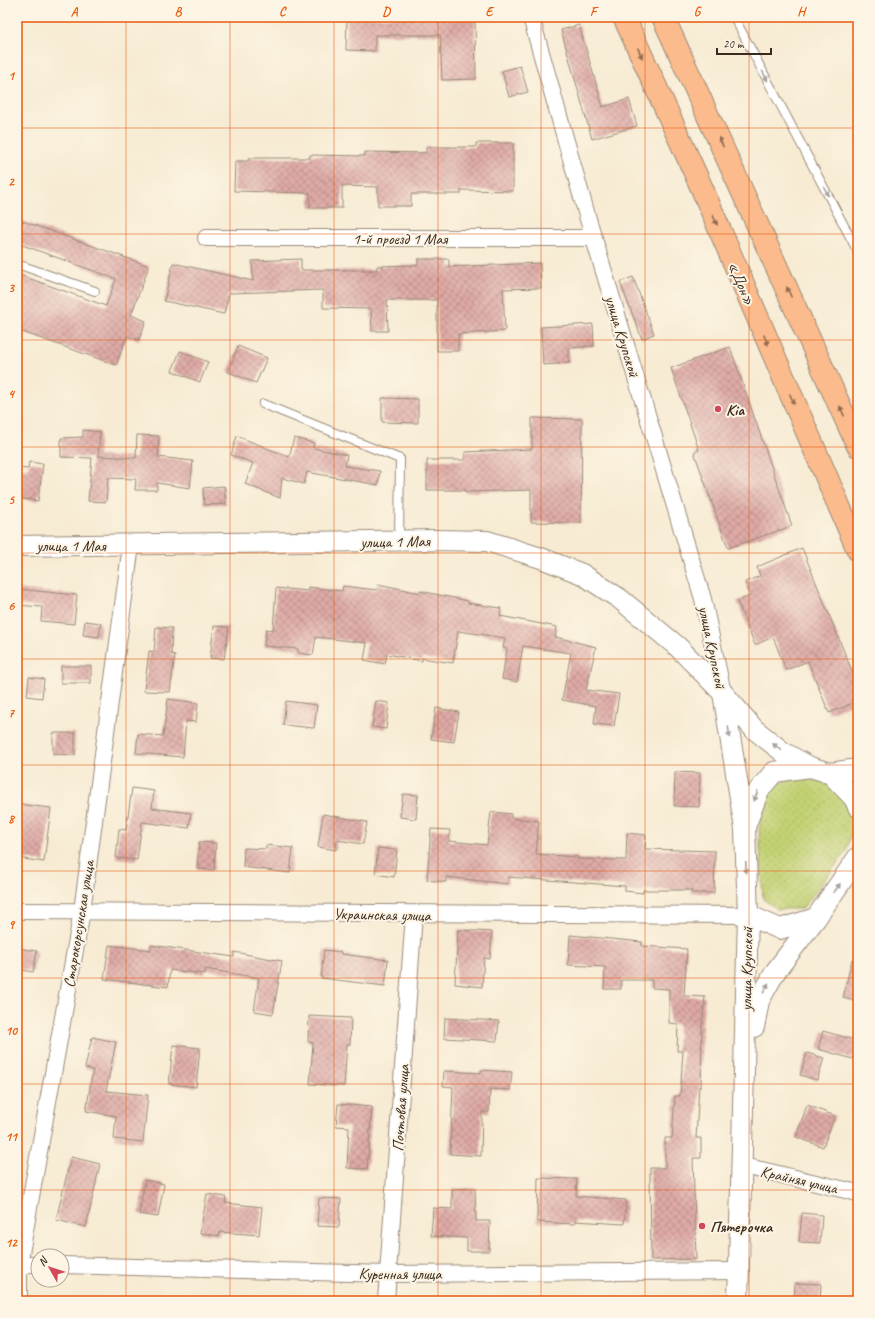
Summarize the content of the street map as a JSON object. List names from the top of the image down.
{
  "streets": {
    "highway": ["«Дон»"],
    "street": [
      "1-й проезд 1 Мая",
      "улица Крупской",
      "улица 1 Мая",
      "Украинская улица",
      "Старокорсунская улица",
      "Почтовая улица",
      "Крайняя улица",
      "Куренная улица"
    ]
  },
  "crossings": [
    ["1-й проезд 1 Мая", "улица Крупской"],
    ["улица Крупской", "улица 1 Мая"],
    ["улица Крупской", "Украинская улица"],
    ["улица Крупской", "Крайняя улица"],
    ["улица Крупской", "Куренная улица"],
    ["улица 1 Мая", "Старокорсунская улица"],
    ["Украинская улица", "Старокорсунская улица"],
    ["Украинская улица", "Почтовая улица"],
    ["Почтовая улица", "Куренная улица"]
  ],
  "places": ["Kia", "Пятерочка"],
  "scale_bar": "20 m",
  "north": "top left",
  "grid": {
    "columns": [
      "A",
      "B",
      "C",
      "D",
      "E",
      "F",
      "G",
      "H"
    ],
    "rows": [
      "1",
      "2",
      "3",
      "4",
      "5",
      "6",
      "7",
      "8",
      "9",
      "10",
      "11",
      "12"
    ]
  }
}
